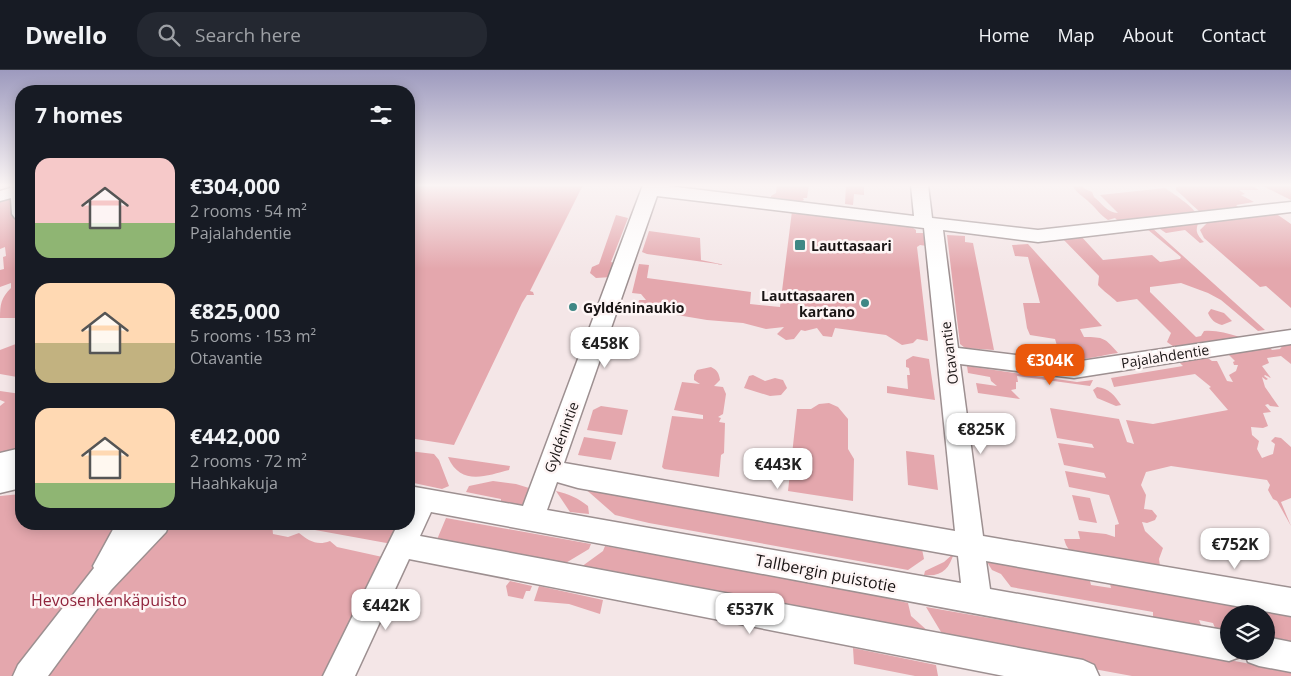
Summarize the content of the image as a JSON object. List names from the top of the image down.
{
  "streets": {
    "street": [
      "Otavantie",
      "Pajalahdentie",
      "Gyldénintie",
      "Tallbergin puistotie"
    ]
  },
  "crossings": [
    ["Otavantie", "Pajalahdentie"],
    ["Otavantie", "Tallbergin puistotie"],
    ["Gyldénintie", "Tallbergin puistotie"]
  ],
  "parks": ["Hevosenkenkäpuisto"],
  "places": {
    "transit": ["Lauttasaari"],
    "other": ["Lauttasaaren kartano", "Gyldéninaukio"]
  },
  "page": {
    "header": "Dwello",
    "search": "Search here",
    "nav": [
      "Home",
      "Map",
      "About",
      "Contact"
    ],
    "heading": "7 homes",
    "list": [
      {
        "name": "€304,000",
        "note": "2 rooms · 54 m² · Pajalahdentie"
      },
      {
        "name": "€825,000",
        "note": "5 rooms · 153 m² · Otavantie"
      },
      {
        "name": "€442,000",
        "note": "2 rooms · 72 m² · Haahkakuja"
      }
    ],
    "price": [
      "€458K",
      "€304K",
      "€825K",
      "€443K",
      "€752K",
      "€442K",
      "€537K"
    ]
  }
}
